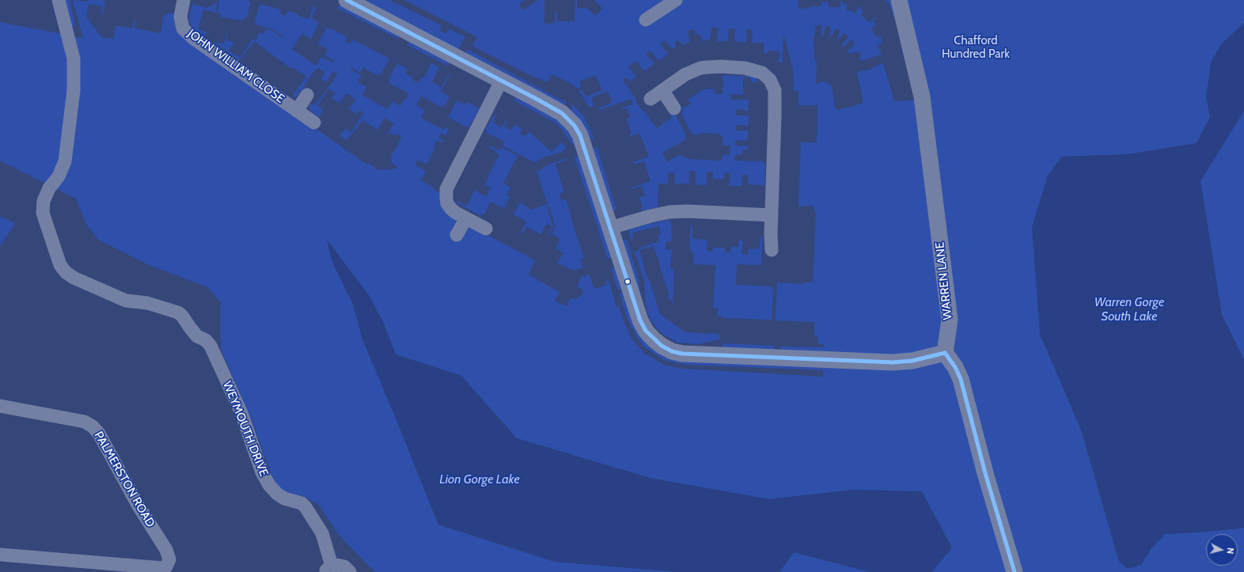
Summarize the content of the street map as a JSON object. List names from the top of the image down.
{
  "streets": {
    "street": [
      "JOHN WILLIAM CLOSE",
      "WARREN LANE",
      "WEYMOUTH DRIVE",
      "PALMERSTON ROAD"
    ]
  },
  "water": ["Warren Gorge South Lake", "Lion Gorge Lake"],
  "parks": ["Chafford Hundred Park"],
  "north": "right"
}
